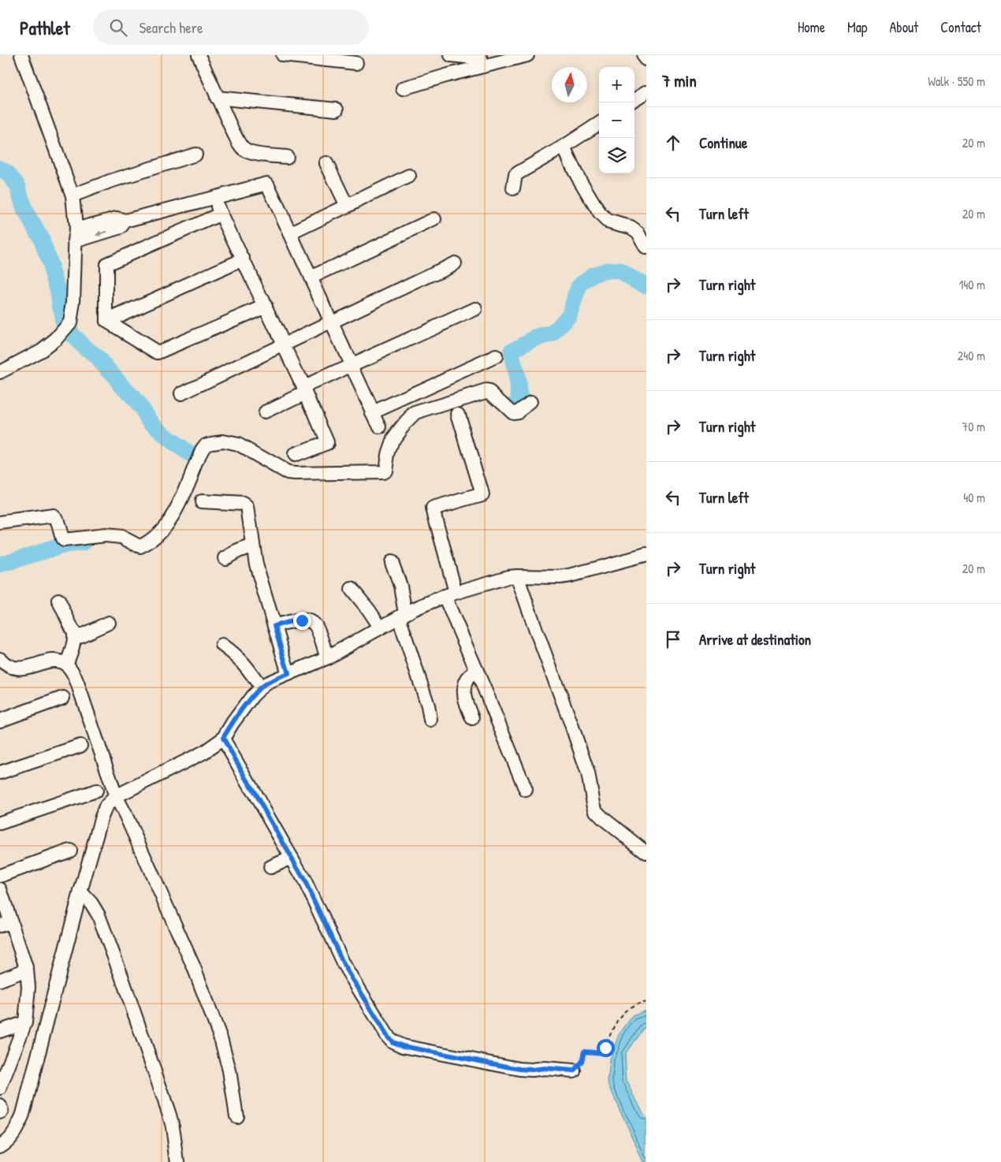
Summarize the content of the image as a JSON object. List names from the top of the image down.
{
  "north": "top",
  "page": {
    "header": "Pathlet",
    "search": "Search here",
    "nav": [
      "Home",
      "Map",
      "About",
      "Contact"
    ],
    "heading": ["7 min", "Walk · 550 m"],
    "map_buttons": ["+", "−"],
    "list": [
      ["Continue", "20 m"],
      ["Turn left", "20 m"],
      ["Turn right", "140 m"],
      ["Turn right", "240 m"],
      ["Turn right", "70 m"],
      ["Turn left", "40 m"],
      ["Turn right", "20 m"],
      "Arrive at destination"
    ]
  }
}
